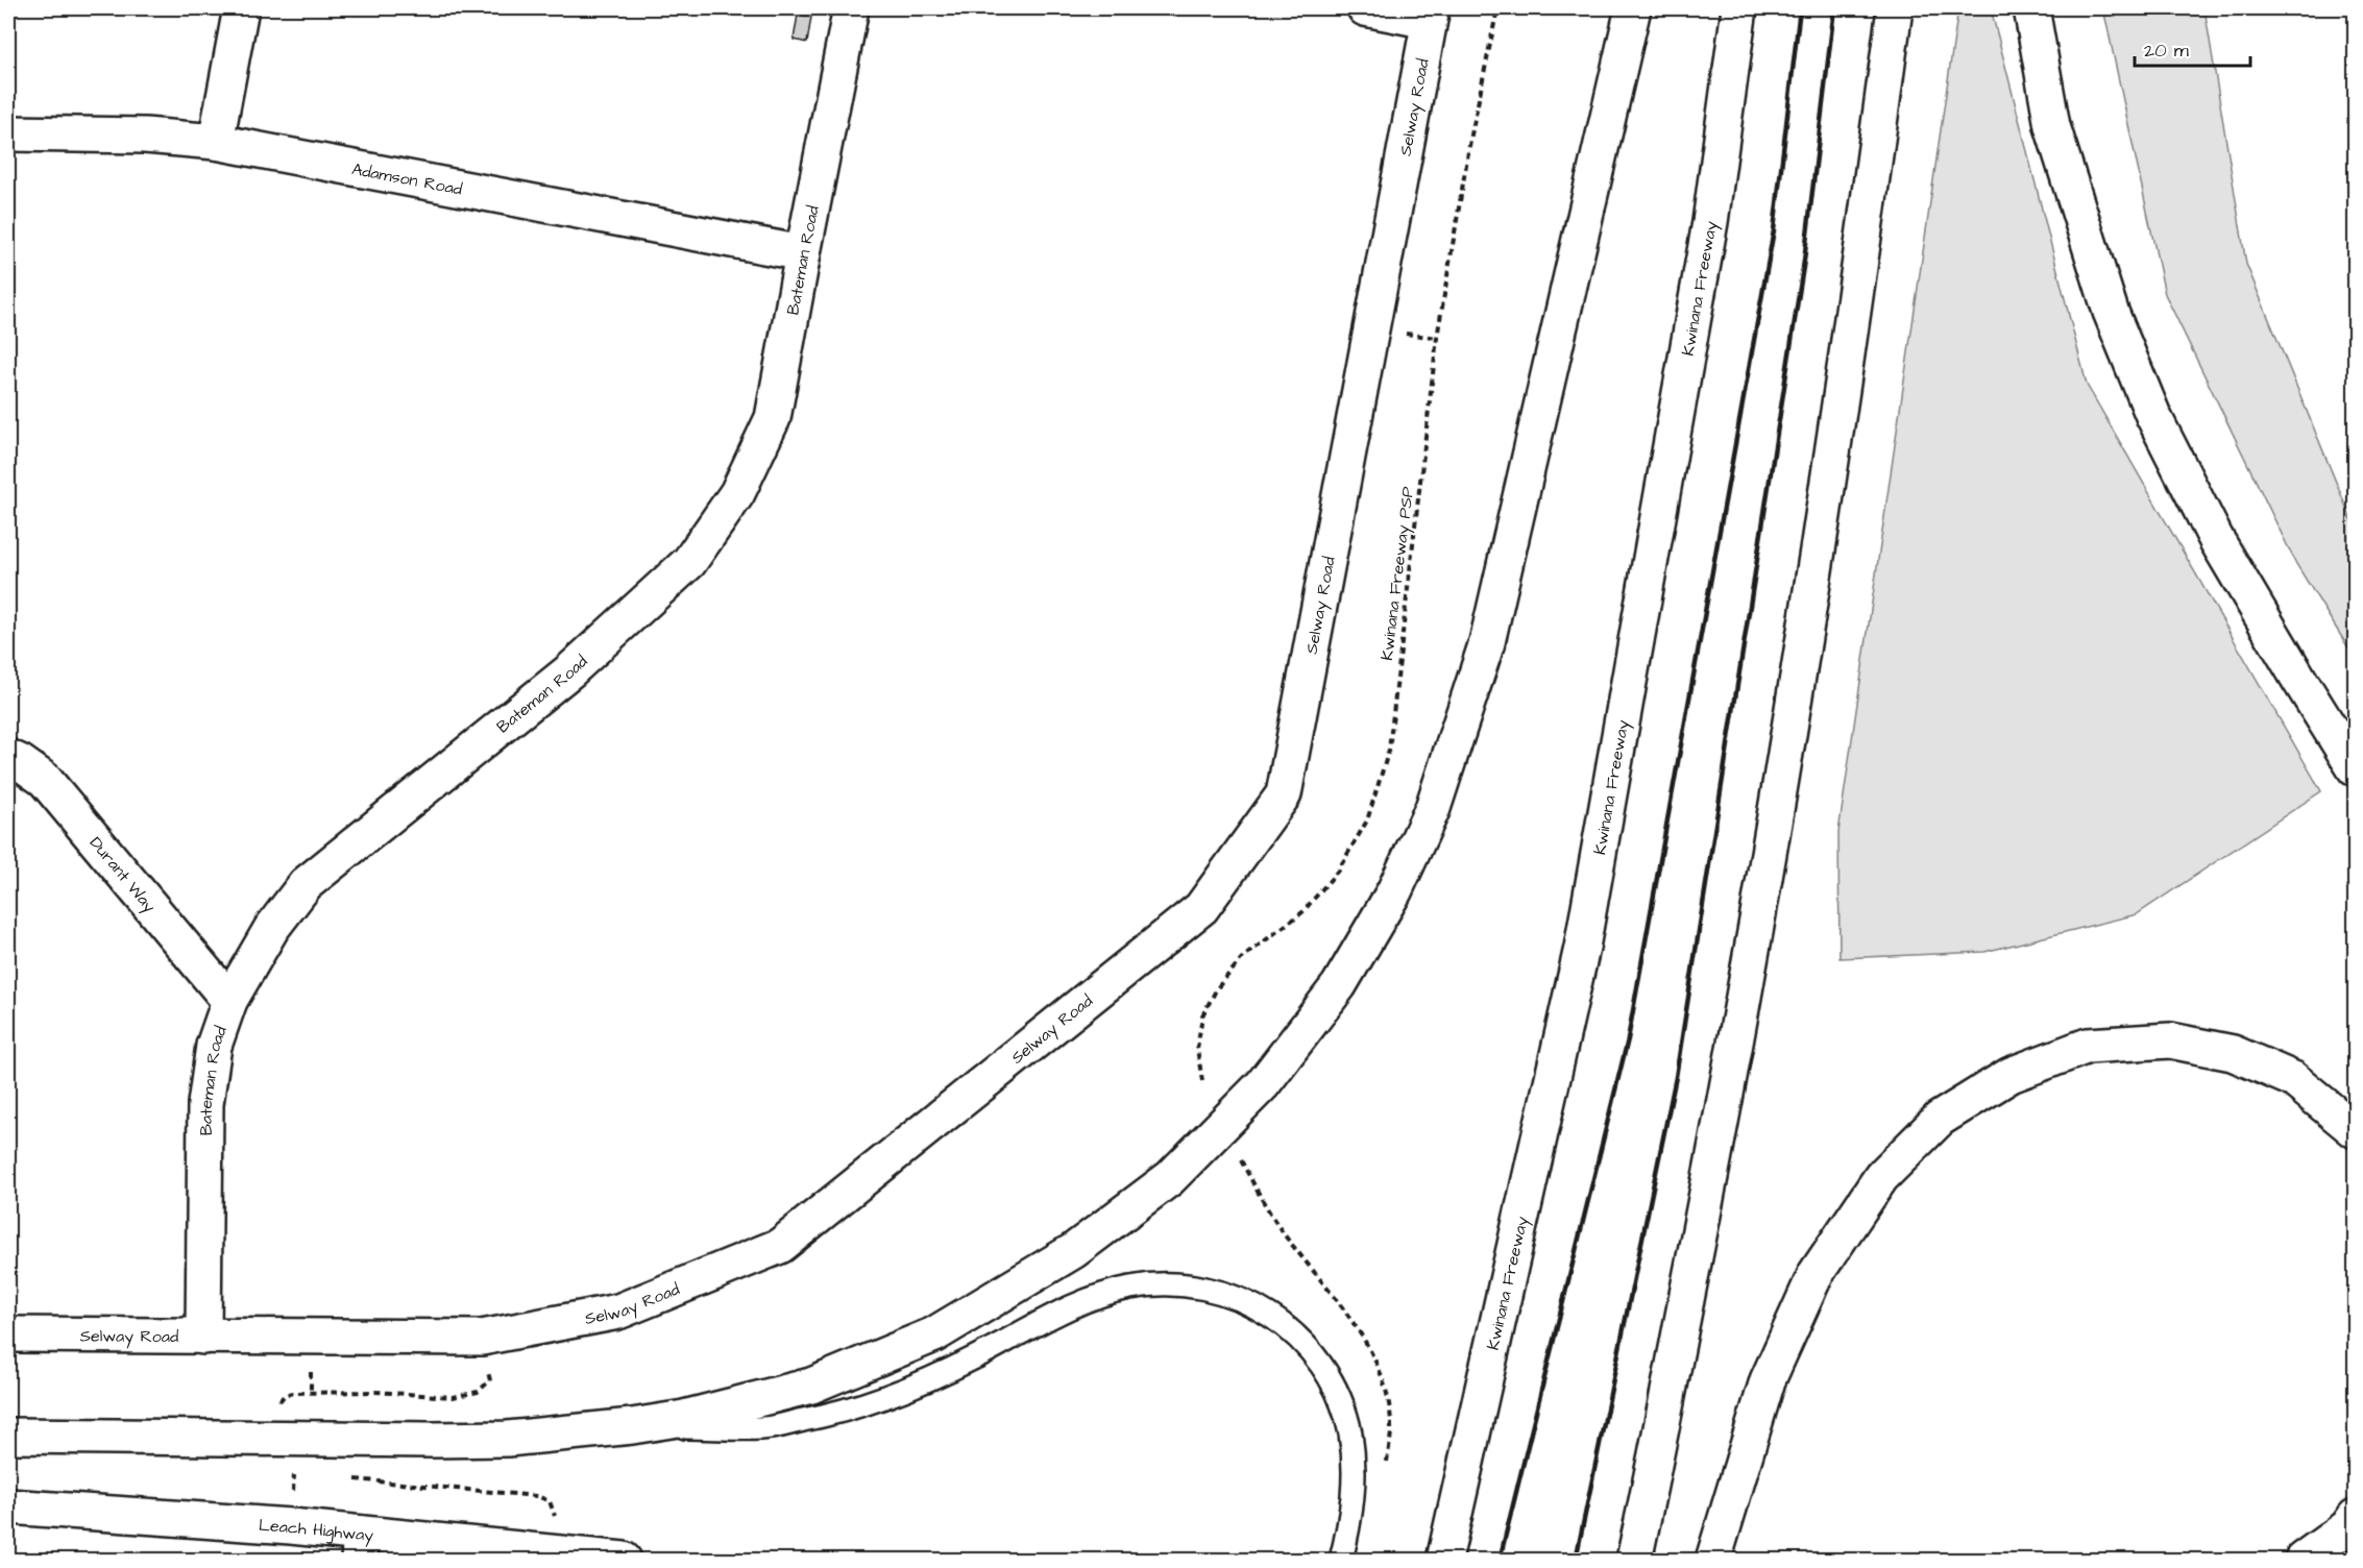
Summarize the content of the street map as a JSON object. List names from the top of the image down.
{
  "streets": {
    "main road": [
      "Selway Road",
      "Adamson Road",
      "Bateman Road",
      "Kwinana Freeway",
      "Durant Way",
      "Leach Highway"
    ],
    "path": ["Kwinana Freeway PSP"]
  },
  "crossings": [
    ["Selway Road", "Bateman Road"],
    ["Adamson Road", "Bateman Road"],
    ["Bateman Road", "Durant Way"]
  ],
  "scale_bar": "20 m"
}
